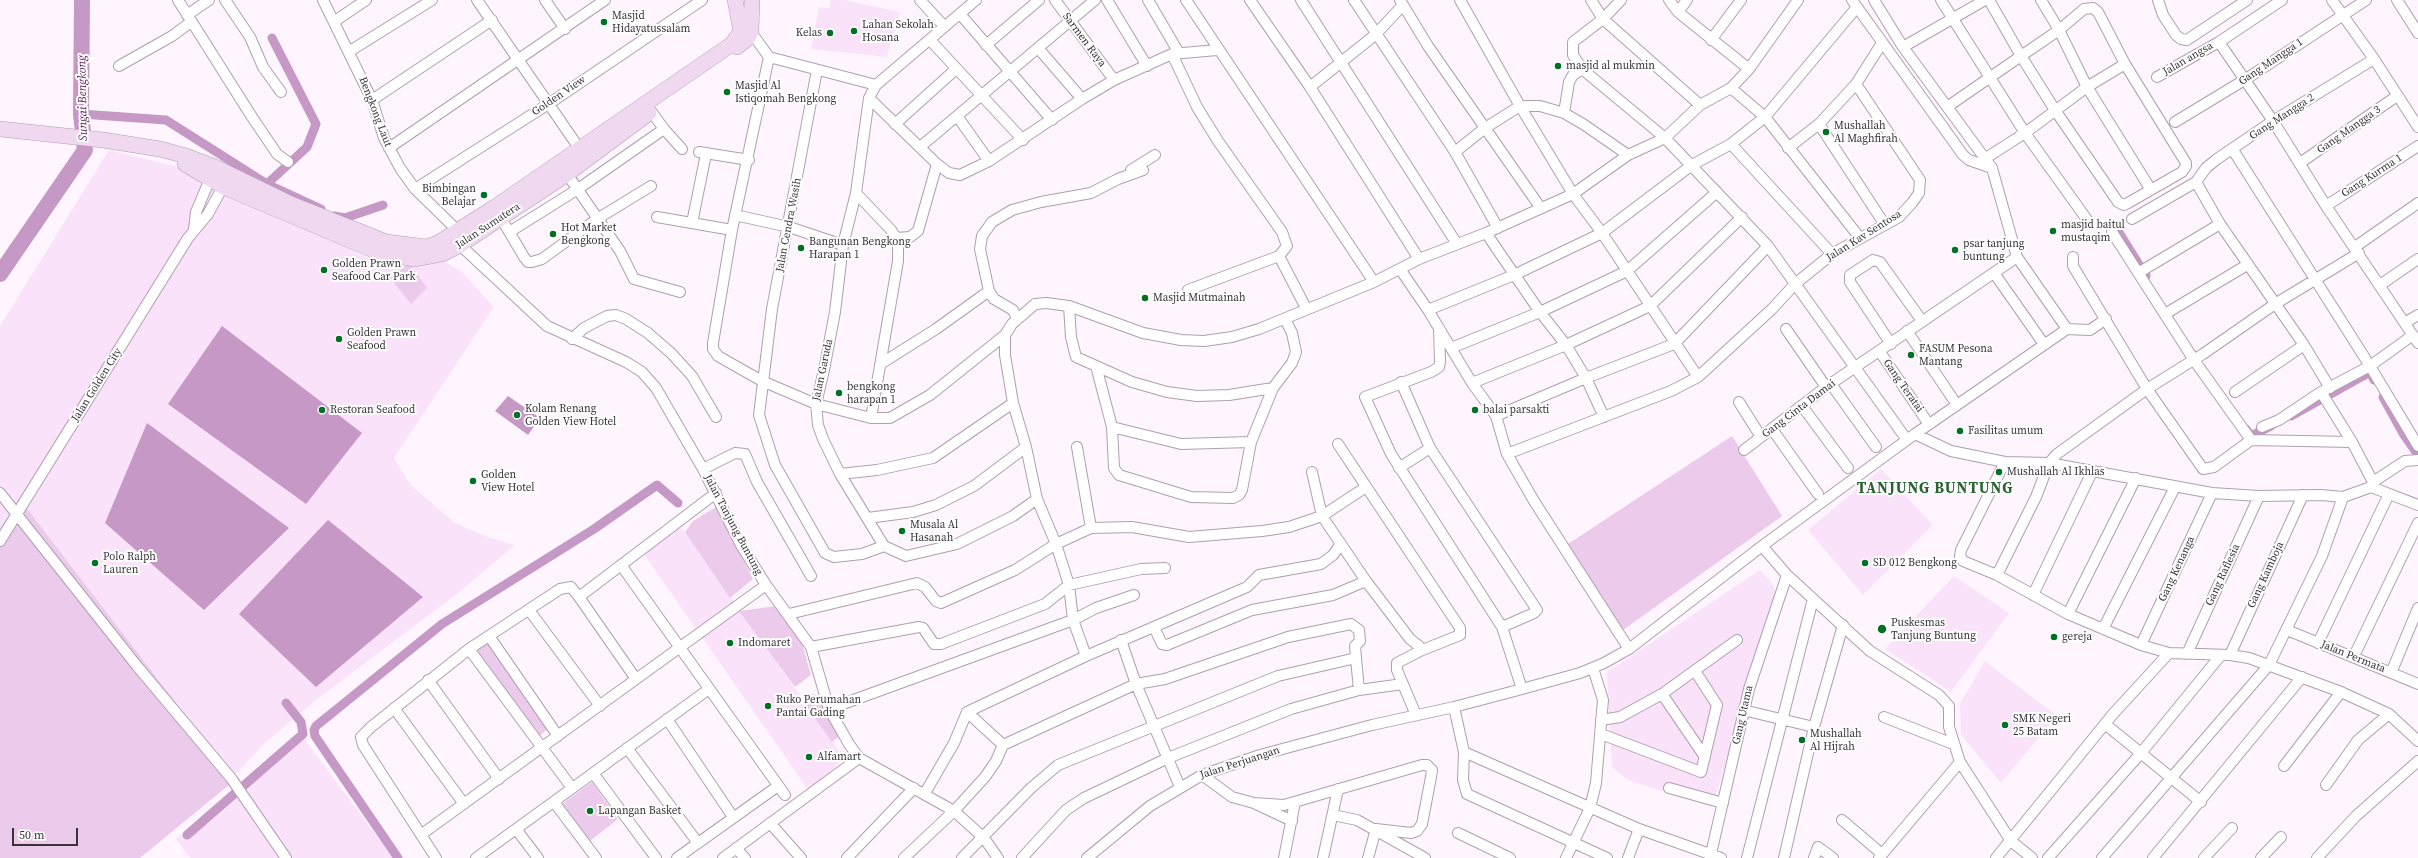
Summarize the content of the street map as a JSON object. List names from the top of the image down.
{
  "streets": {
    "main road": ["Jalan Sumatera"],
    "street": [
      "Sarmen Raya",
      "Jalan angsa",
      "Gang Mangga 1",
      "Golden View",
      "Bengkong Laut",
      "Gang Mangga 2",
      "Gang Mangga 3",
      "Gang Kurma 1",
      "Jalan Cendra Wasih",
      "Jalan Kav Sentosa",
      "Jalan Garuda",
      "Jalan Golden City",
      "Gang Teratai",
      "Gang Cinta Damai",
      "Jalan Tanjung Buntung",
      "Gang Kenanga",
      "Gang Raflesia",
      "Gang Kamboja",
      "Jalan Permata",
      "Gang Utama",
      "Jalan Perjuangan"
    ]
  },
  "crossings": [
    ["Golden View", "Bengkong Laut"],
    ["Bengkong Laut", "Jalan Sumatera"],
    ["Bengkong Laut", "Jalan Tanjung Buntung"],
    ["Jalan Cendra Wasih", "Jalan Garuda"],
    ["Jalan Sumatera", "Jalan Golden City"],
    ["Gang Teratai", "Gang Cinta Damai"]
  ],
  "districts": ["TANJUNG BUNTUNG"],
  "water": ["Sungai Bengkong"],
  "places": [
    "Masjid Hidayatussalam",
    "Lahan Sekolah Hosana",
    "Kelas",
    "masjid al mukmin",
    "Masjid Al Istiqomah Bengkong",
    "Mushallah Al Maghfirah",
    "Bimbingan Belajar",
    "masjid baitul mustaqim",
    "Hot Market Bengkong",
    "Bangunan Bengkong Harapan 1",
    "psar tanjung buntung",
    "Golden Prawn Seafood Car Park",
    "Masjid Mutmainah",
    "Golden Prawn Seafood",
    "FASUM Pesona Mantang",
    "bengkong harapan 1",
    "Restoran Seafood",
    "balai parsakti",
    "Kolam Renang Golden View Hotel",
    "Fasilitas umum",
    "Mushallah Al Ikhlas",
    "Golden View Hotel",
    "Musala Al Hasanah",
    "Polo Ralph Lauren",
    "SD 012 Bengkong",
    "Puskesmas Tanjung Buntung",
    "gereja",
    "Indomaret",
    "Ruko Perumahan Pantai Gading",
    "SMK Negeri 25 Batam",
    "Mushallah Al Hijrah",
    "Alfamart",
    "Lapangan Basket"
  ],
  "scale_bar": "50 m"
}
